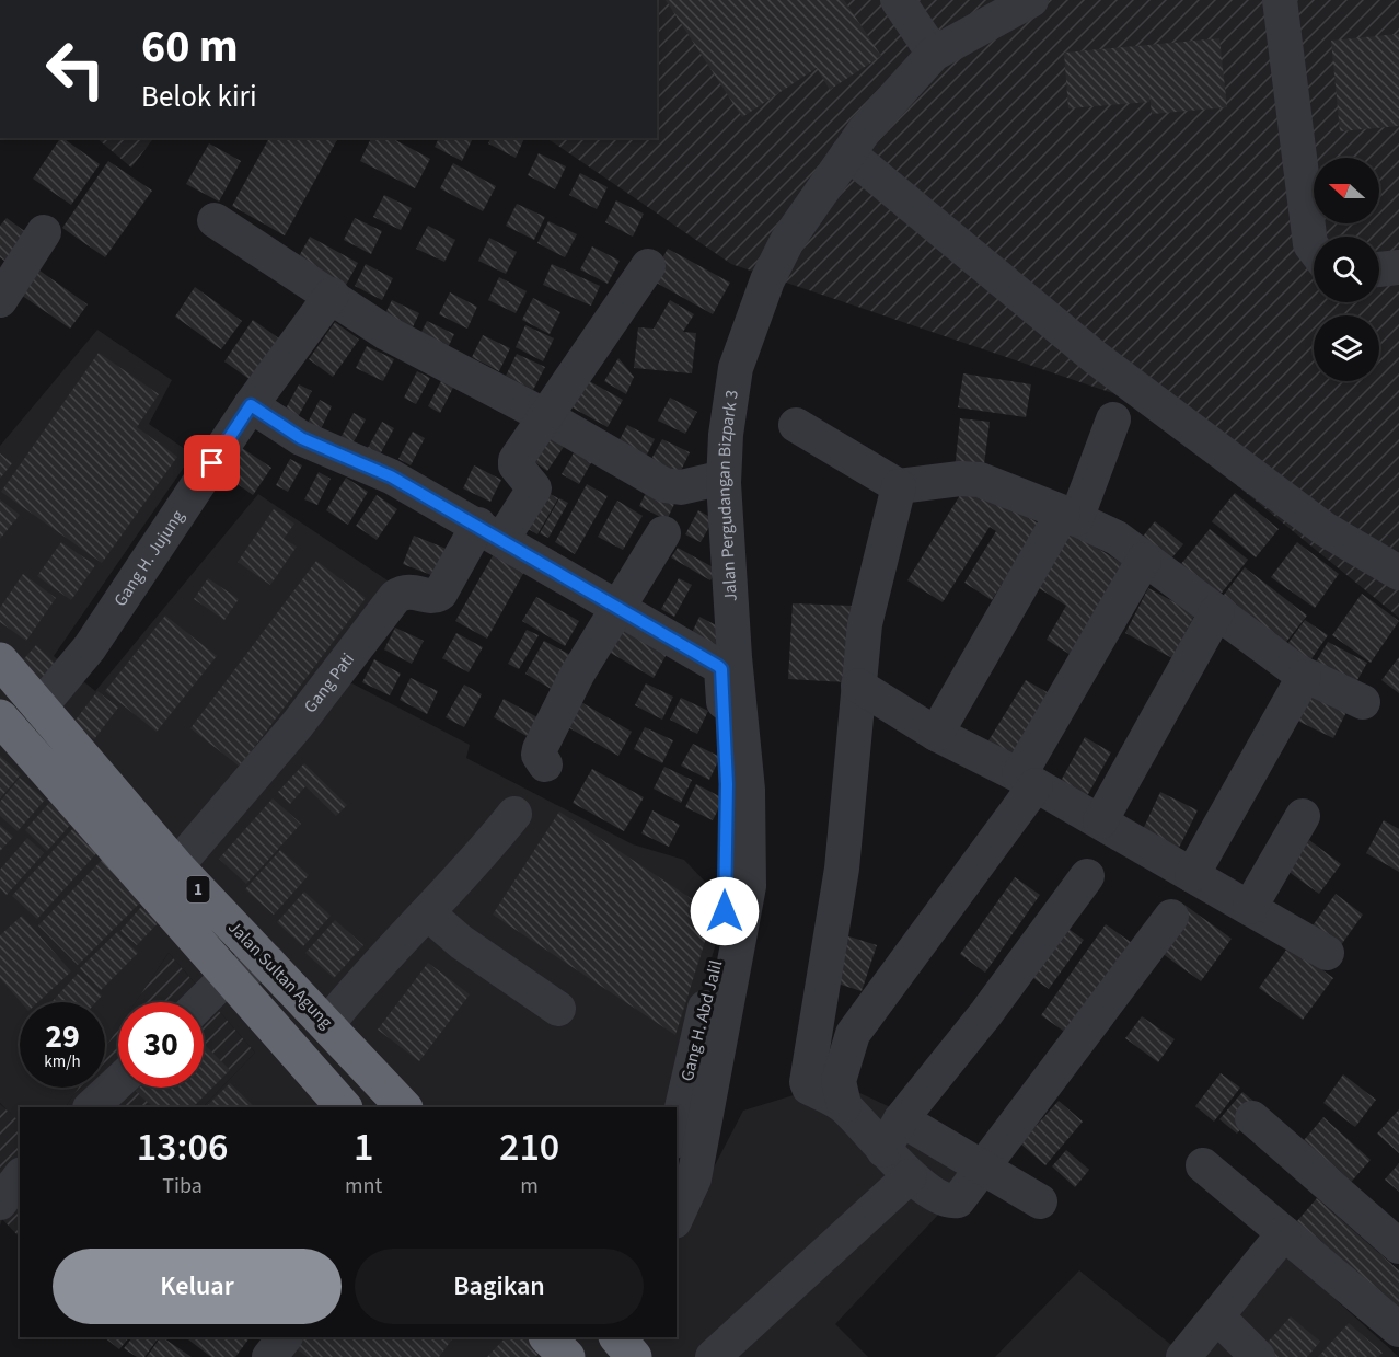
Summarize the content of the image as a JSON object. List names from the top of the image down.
{
  "streets": {
    "highway": ["1", "Jalan Sultan Agung"],
    "street": [
      "Jalan Pergudangan Bizpark 3",
      "Gang H. Jujung",
      "Gang Pati",
      "Gang H. Abd Jalil"
    ]
  },
  "crossings": [
    ["Gang H. Jujung", "Jalan Sultan Agung"],
    ["Gang Pati", "Jalan Sultan Agung"]
  ],
  "north": "left",
  "page": {
    "turn": ["60 m", "Belok kiri"],
    "speed": "29 km/h",
    "limit": "30",
    "eta": [
      "13:06",
      "Tiba",
      "1",
      "mnt",
      "210",
      "m"
    ],
    "buttons": ["Keluar", "Bagikan"]
  }
}
